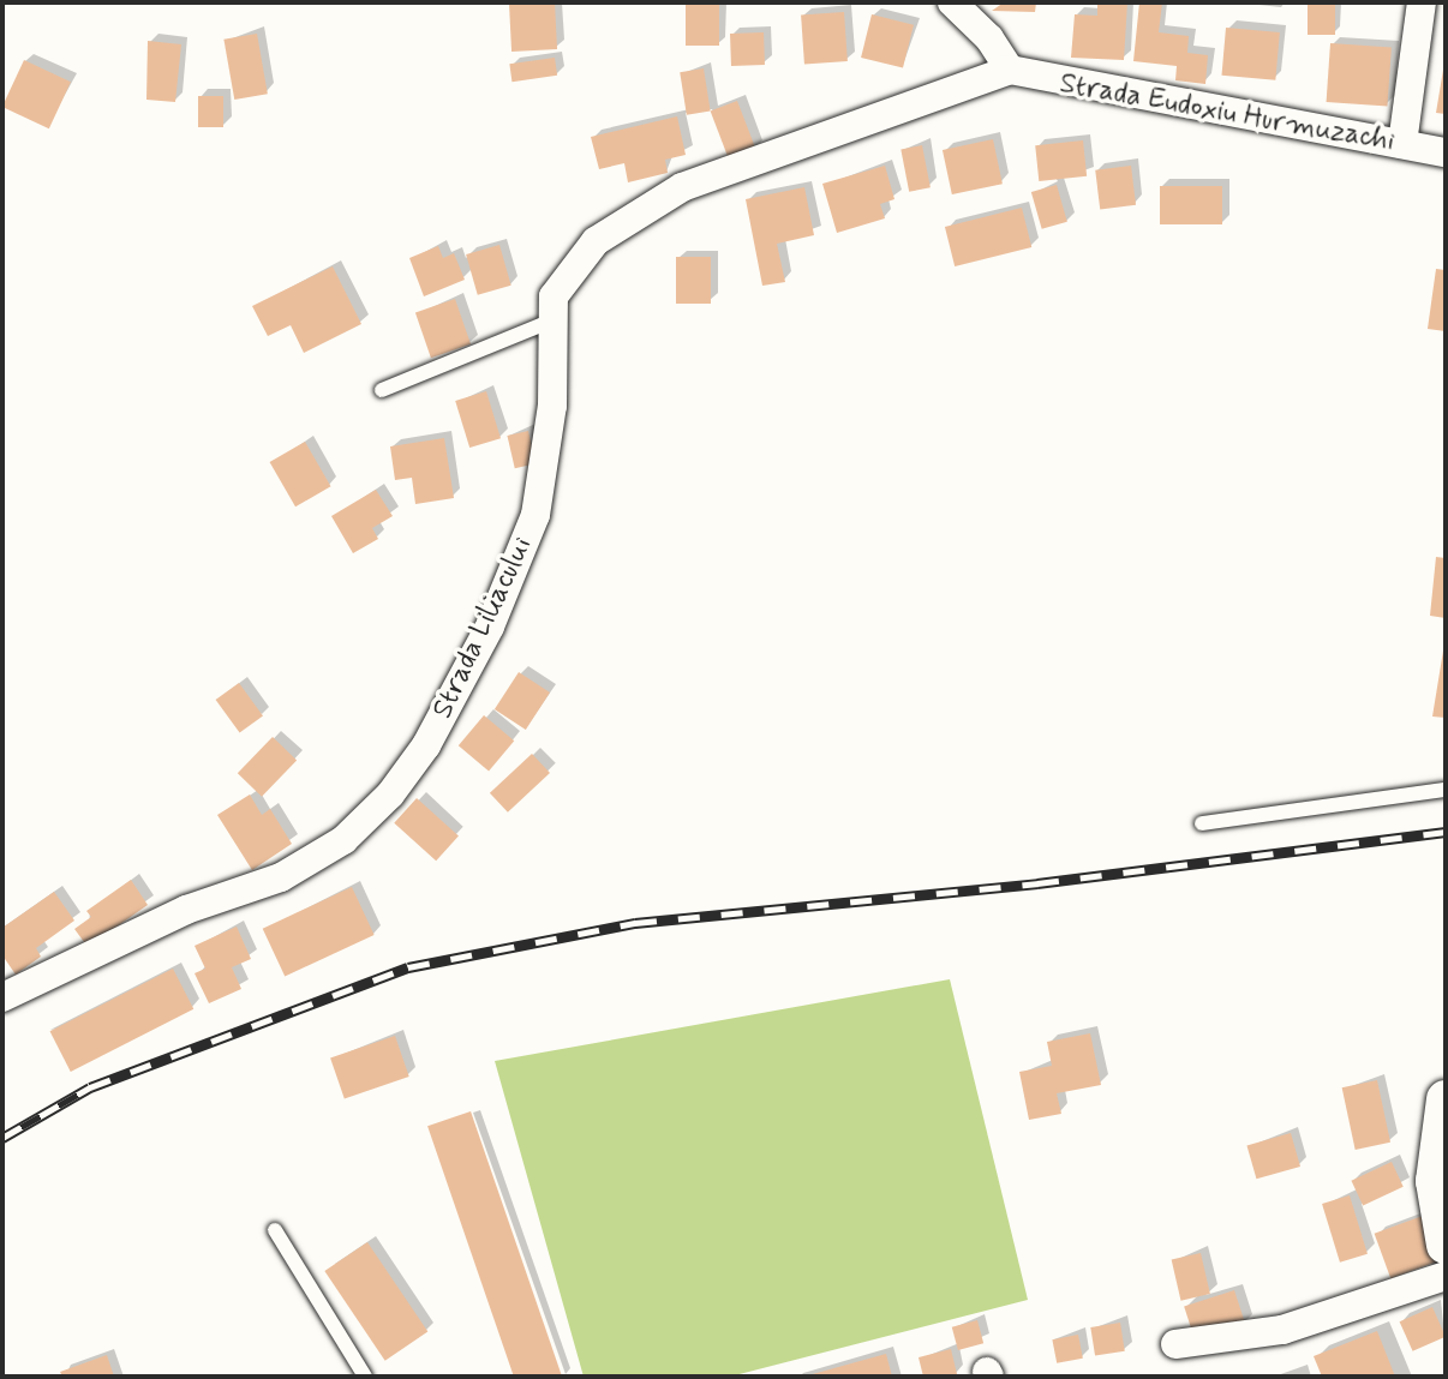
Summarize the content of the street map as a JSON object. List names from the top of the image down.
{
  "streets": {
    "street": ["Strada Eudoxiu Hurmuzachi", "Strada Liliacului"]
  },
  "crossings": [
    ["Strada Eudoxiu Hurmuzachi", "Strada Liliacului"]
  ]
}
